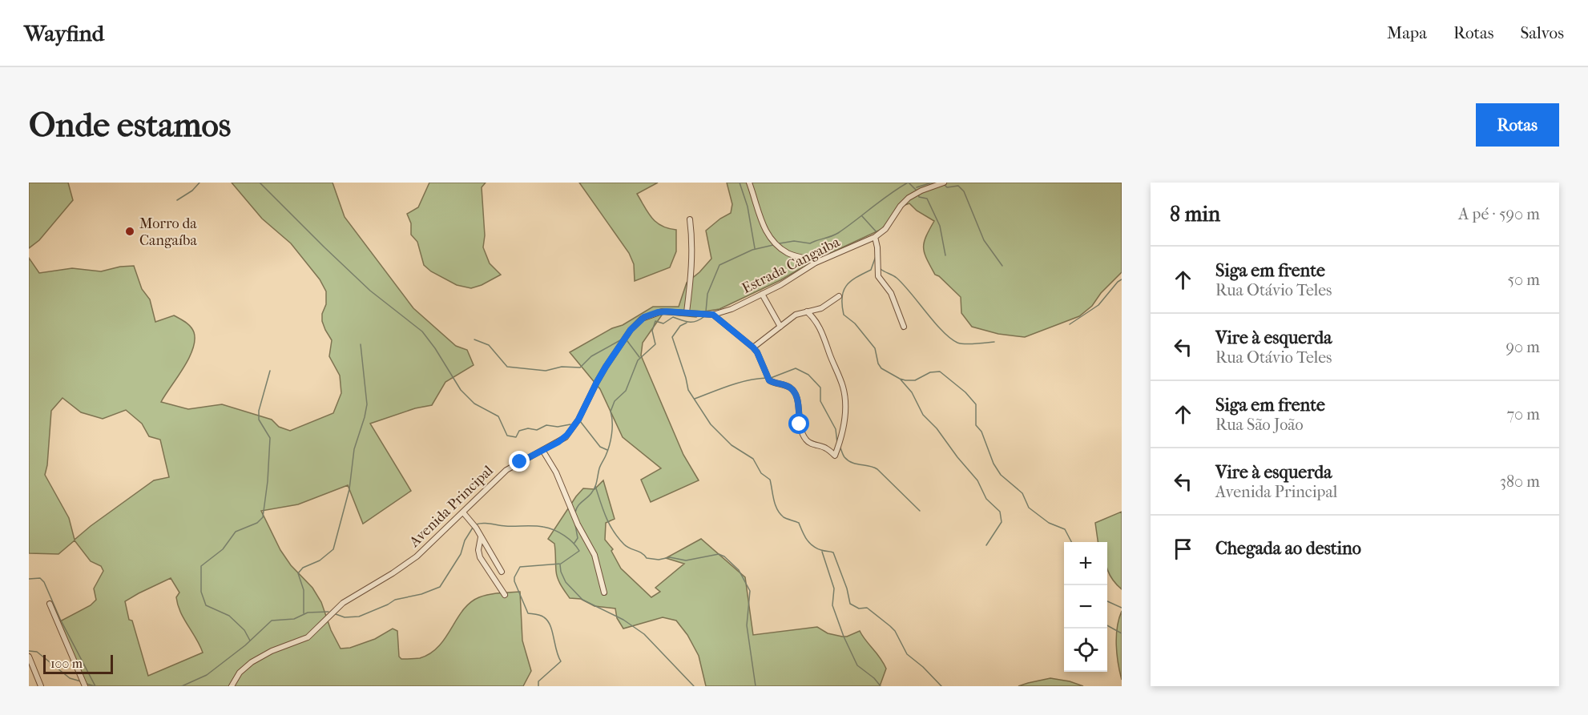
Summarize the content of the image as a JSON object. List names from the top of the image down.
{
  "streets": {
    "street": ["Estrada Cangaiba", "Avenida Principal"]
  },
  "crossings": [
    ["Estrada Cangaiba", "Avenida Principal"]
  ],
  "places": ["Morro da Cangaíba"],
  "scale_bar": "100 m",
  "page": {
    "header": "Wayfind",
    "nav": ["Mapa", "Rotas", "Salvos"],
    "buttons": "Rotas",
    "title": "Onde estamos",
    "heading": ["8 min", "A pé · 590 m"],
    "list": [
      ["Siga em frente", "Rua Otávio Teles", "50 m"],
      ["Vire à esquerda", "Rua Otávio Teles", "90 m"],
      ["Siga em frente", "Rua São João", "70 m"],
      ["Vire à esquerda", "Avenida Principal", "380 m"],
      "Chegada ao destino"
    ],
    "map_buttons": ["+", "−"],
    "scale": "100 m"
  }
}
